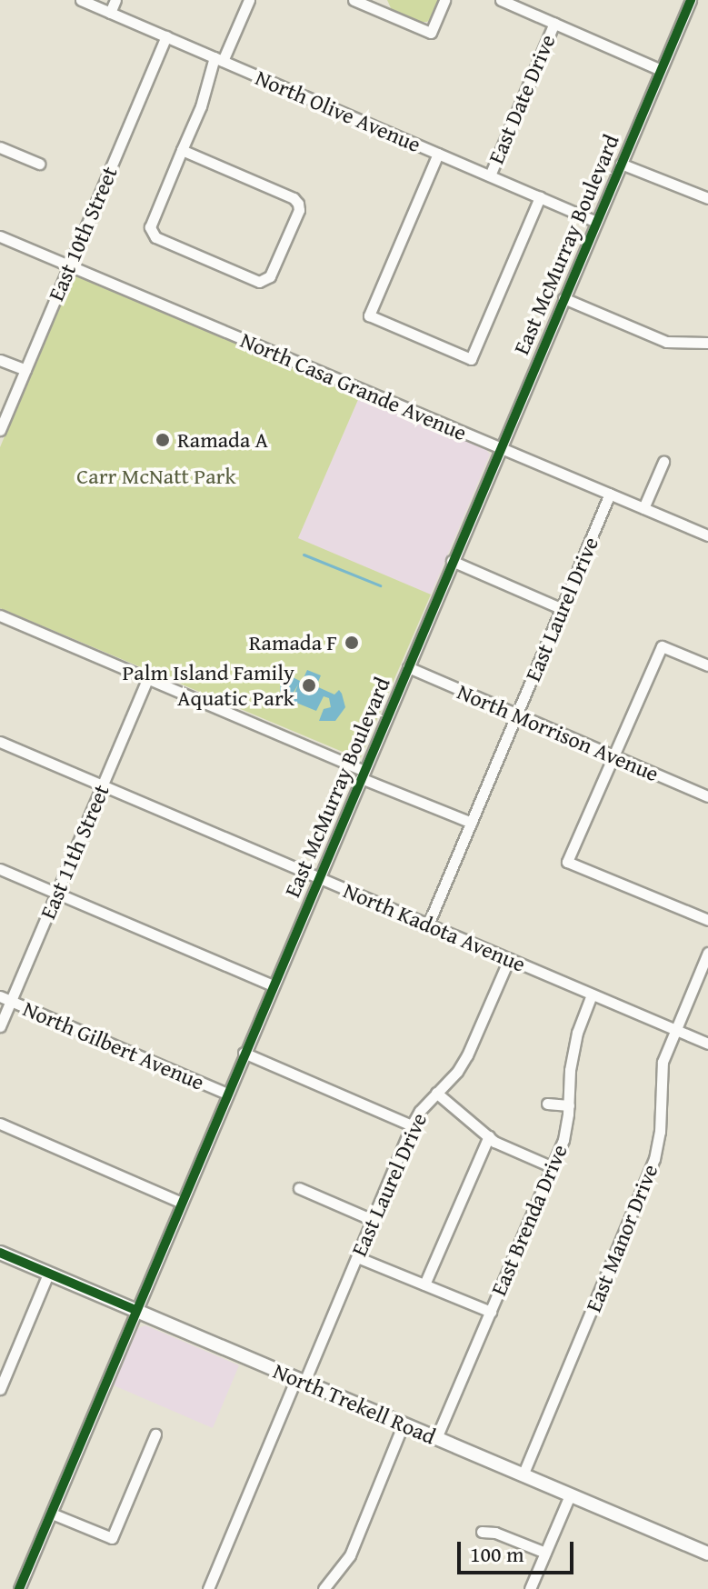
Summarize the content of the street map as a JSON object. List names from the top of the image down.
{
  "streets": {
    "main road": ["North Trekell Road"],
    "street": [
      "East Date Drive",
      "North Olive Avenue",
      "East 10th Street",
      "East McMurray Boulevard",
      "North Casa Grande Avenue",
      "East Laurel Drive",
      "North Morrison Avenue",
      "East 11th Street",
      "North Kadota Avenue",
      "North Gilbert Avenue",
      "East Brenda Drive",
      "East Manor Drive"
    ]
  },
  "crossings": [
    ["East Date Drive", "North Olive Avenue"],
    ["North Olive Avenue", "East 10th Street"],
    ["North Olive Avenue", "East McMurray Boulevard"],
    ["East 10th Street", "North Casa Grande Avenue"],
    ["East McMurray Boulevard", "North Casa Grande Avenue"],
    ["East McMurray Boulevard", "North Morrison Avenue"],
    ["East McMurray Boulevard", "North Kadota Avenue"],
    ["East McMurray Boulevard", "North Gilbert Avenue"],
    ["East McMurray Boulevard", "North Trekell Road"],
    ["North Casa Grande Avenue", "East Laurel Drive"],
    ["East Laurel Drive", "North Morrison Avenue"],
    ["East Laurel Drive", "North Kadota Avenue"],
    ["East Laurel Drive", "North Trekell Road"],
    ["East 11th Street", "North Kadota Avenue"],
    ["East 11th Street", "North Gilbert Avenue"],
    ["North Kadota Avenue", "East Brenda Drive"],
    ["North Kadota Avenue", "East Manor Drive"],
    ["East Brenda Drive", "North Trekell Road"],
    ["East Manor Drive", "North Trekell Road"]
  ],
  "parks": ["Carr McNatt Park"],
  "places": ["Ramada A", "Ramada F", "Palm Island Family Aquatic Park"],
  "scale_bar": "100 m"
}
